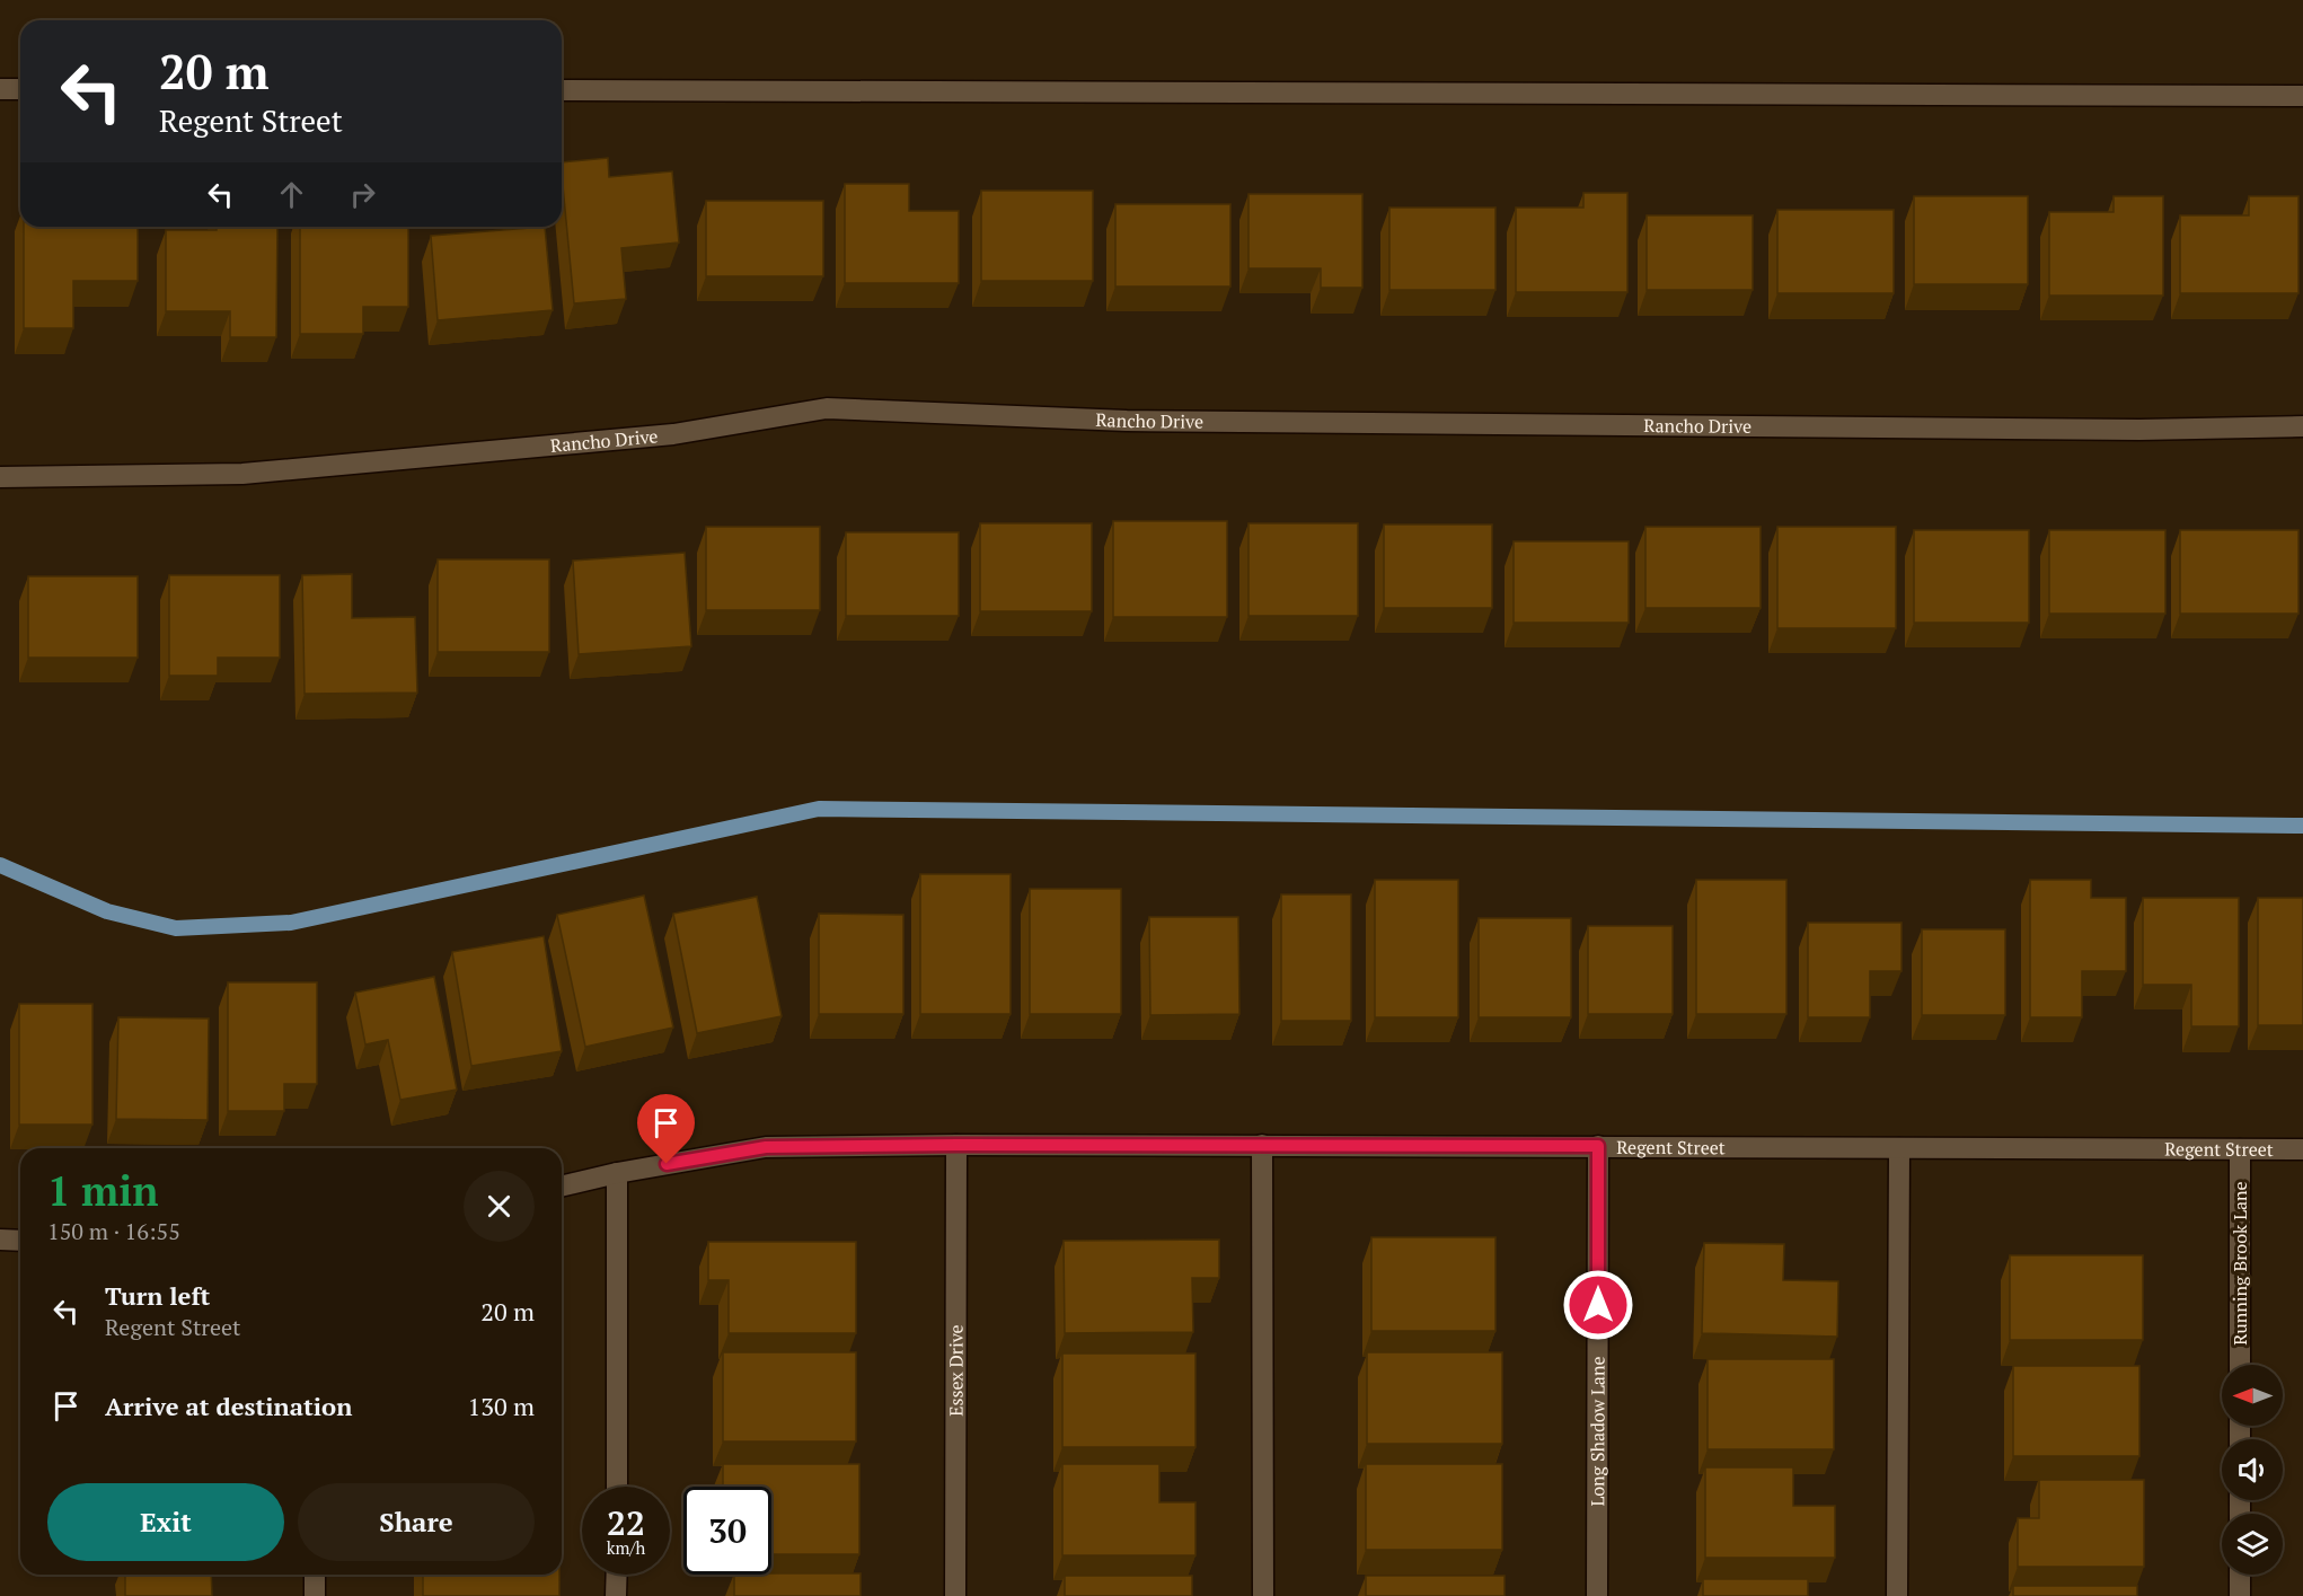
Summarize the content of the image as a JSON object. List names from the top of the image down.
{
  "streets": {
    "street": [
      "Rancho Drive",
      "Regent Street",
      "Running Brook Lane",
      "Essex Drive",
      "Long Shadow Lane"
    ]
  },
  "crossings": [
    ["Regent Street", "Running Brook Lane"],
    ["Regent Street", "Essex Drive"],
    ["Regent Street", "Long Shadow Lane"]
  ],
  "north": "left",
  "page": {
    "turn": ["20 m", "Regent Street"],
    "heading": ["1 min", "150 m · 16:55"],
    "list": [
      {
        "name": "Turn left",
        "note": "Regent Street",
        "value": "20 m"
      },
      {
        "name": "Arrive at destination",
        "value": "130 m"
      }
    ],
    "buttons": ["Exit", "Share"],
    "speed": "22 km/h",
    "limit": "30"
  }
}
